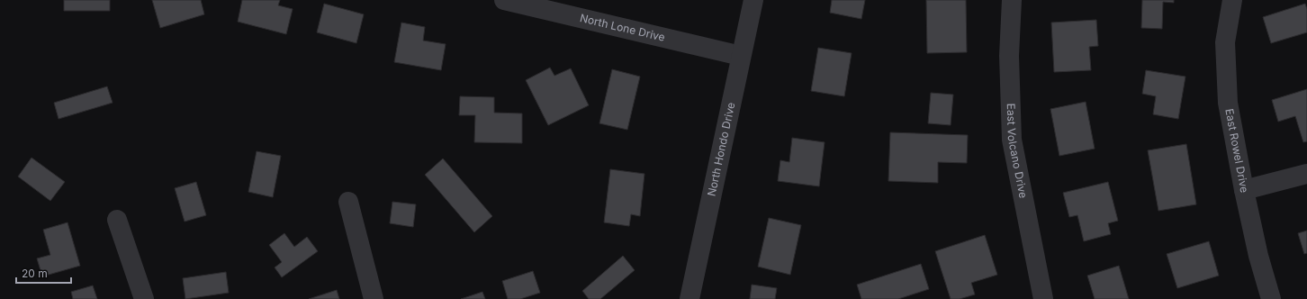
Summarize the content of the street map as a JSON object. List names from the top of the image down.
{
  "streets": {
    "street": [
      "North Lone Drive",
      "North Hondo Drive",
      "East Volcano Drive",
      "East Rowel Drive"
    ]
  },
  "crossings": [
    ["North Lone Drive", "North Hondo Drive"]
  ],
  "scale_bar": "20 m"
}
